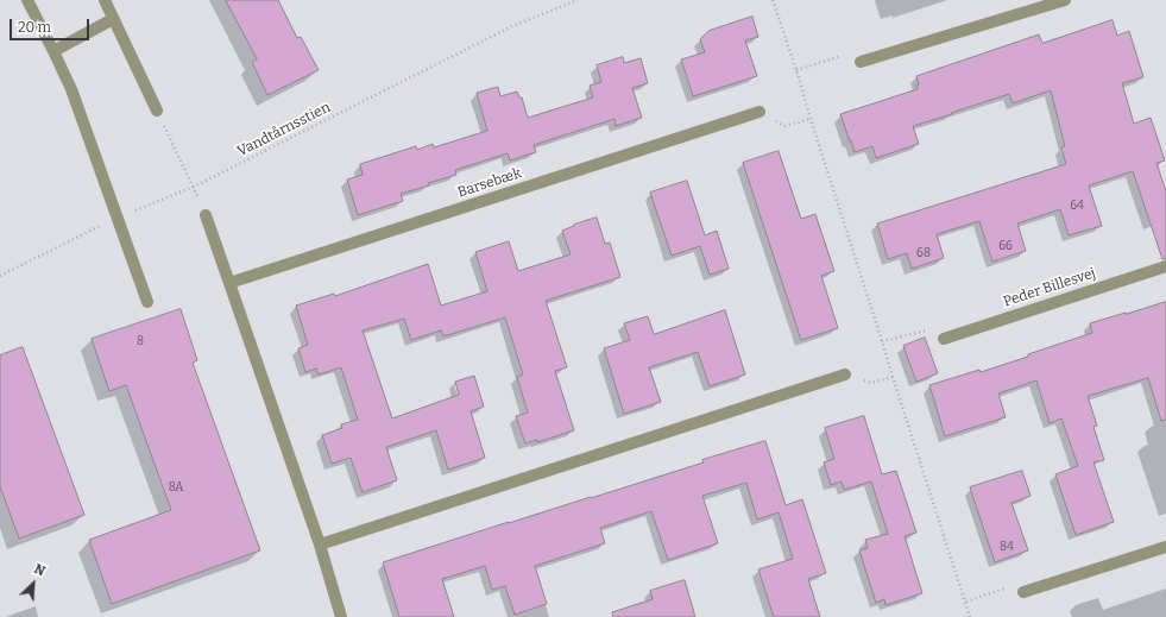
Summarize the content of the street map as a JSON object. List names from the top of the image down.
{
  "streets": {
    "street": ["Barsebæk", "Peder Billesvej"],
    "path": ["Vandtårnsstien"]
  },
  "house_numbers": [
    "64",
    "66",
    "68",
    "8",
    "8A",
    "84"
  ],
  "scale_bar": "20 m",
  "north": "top right"
}
